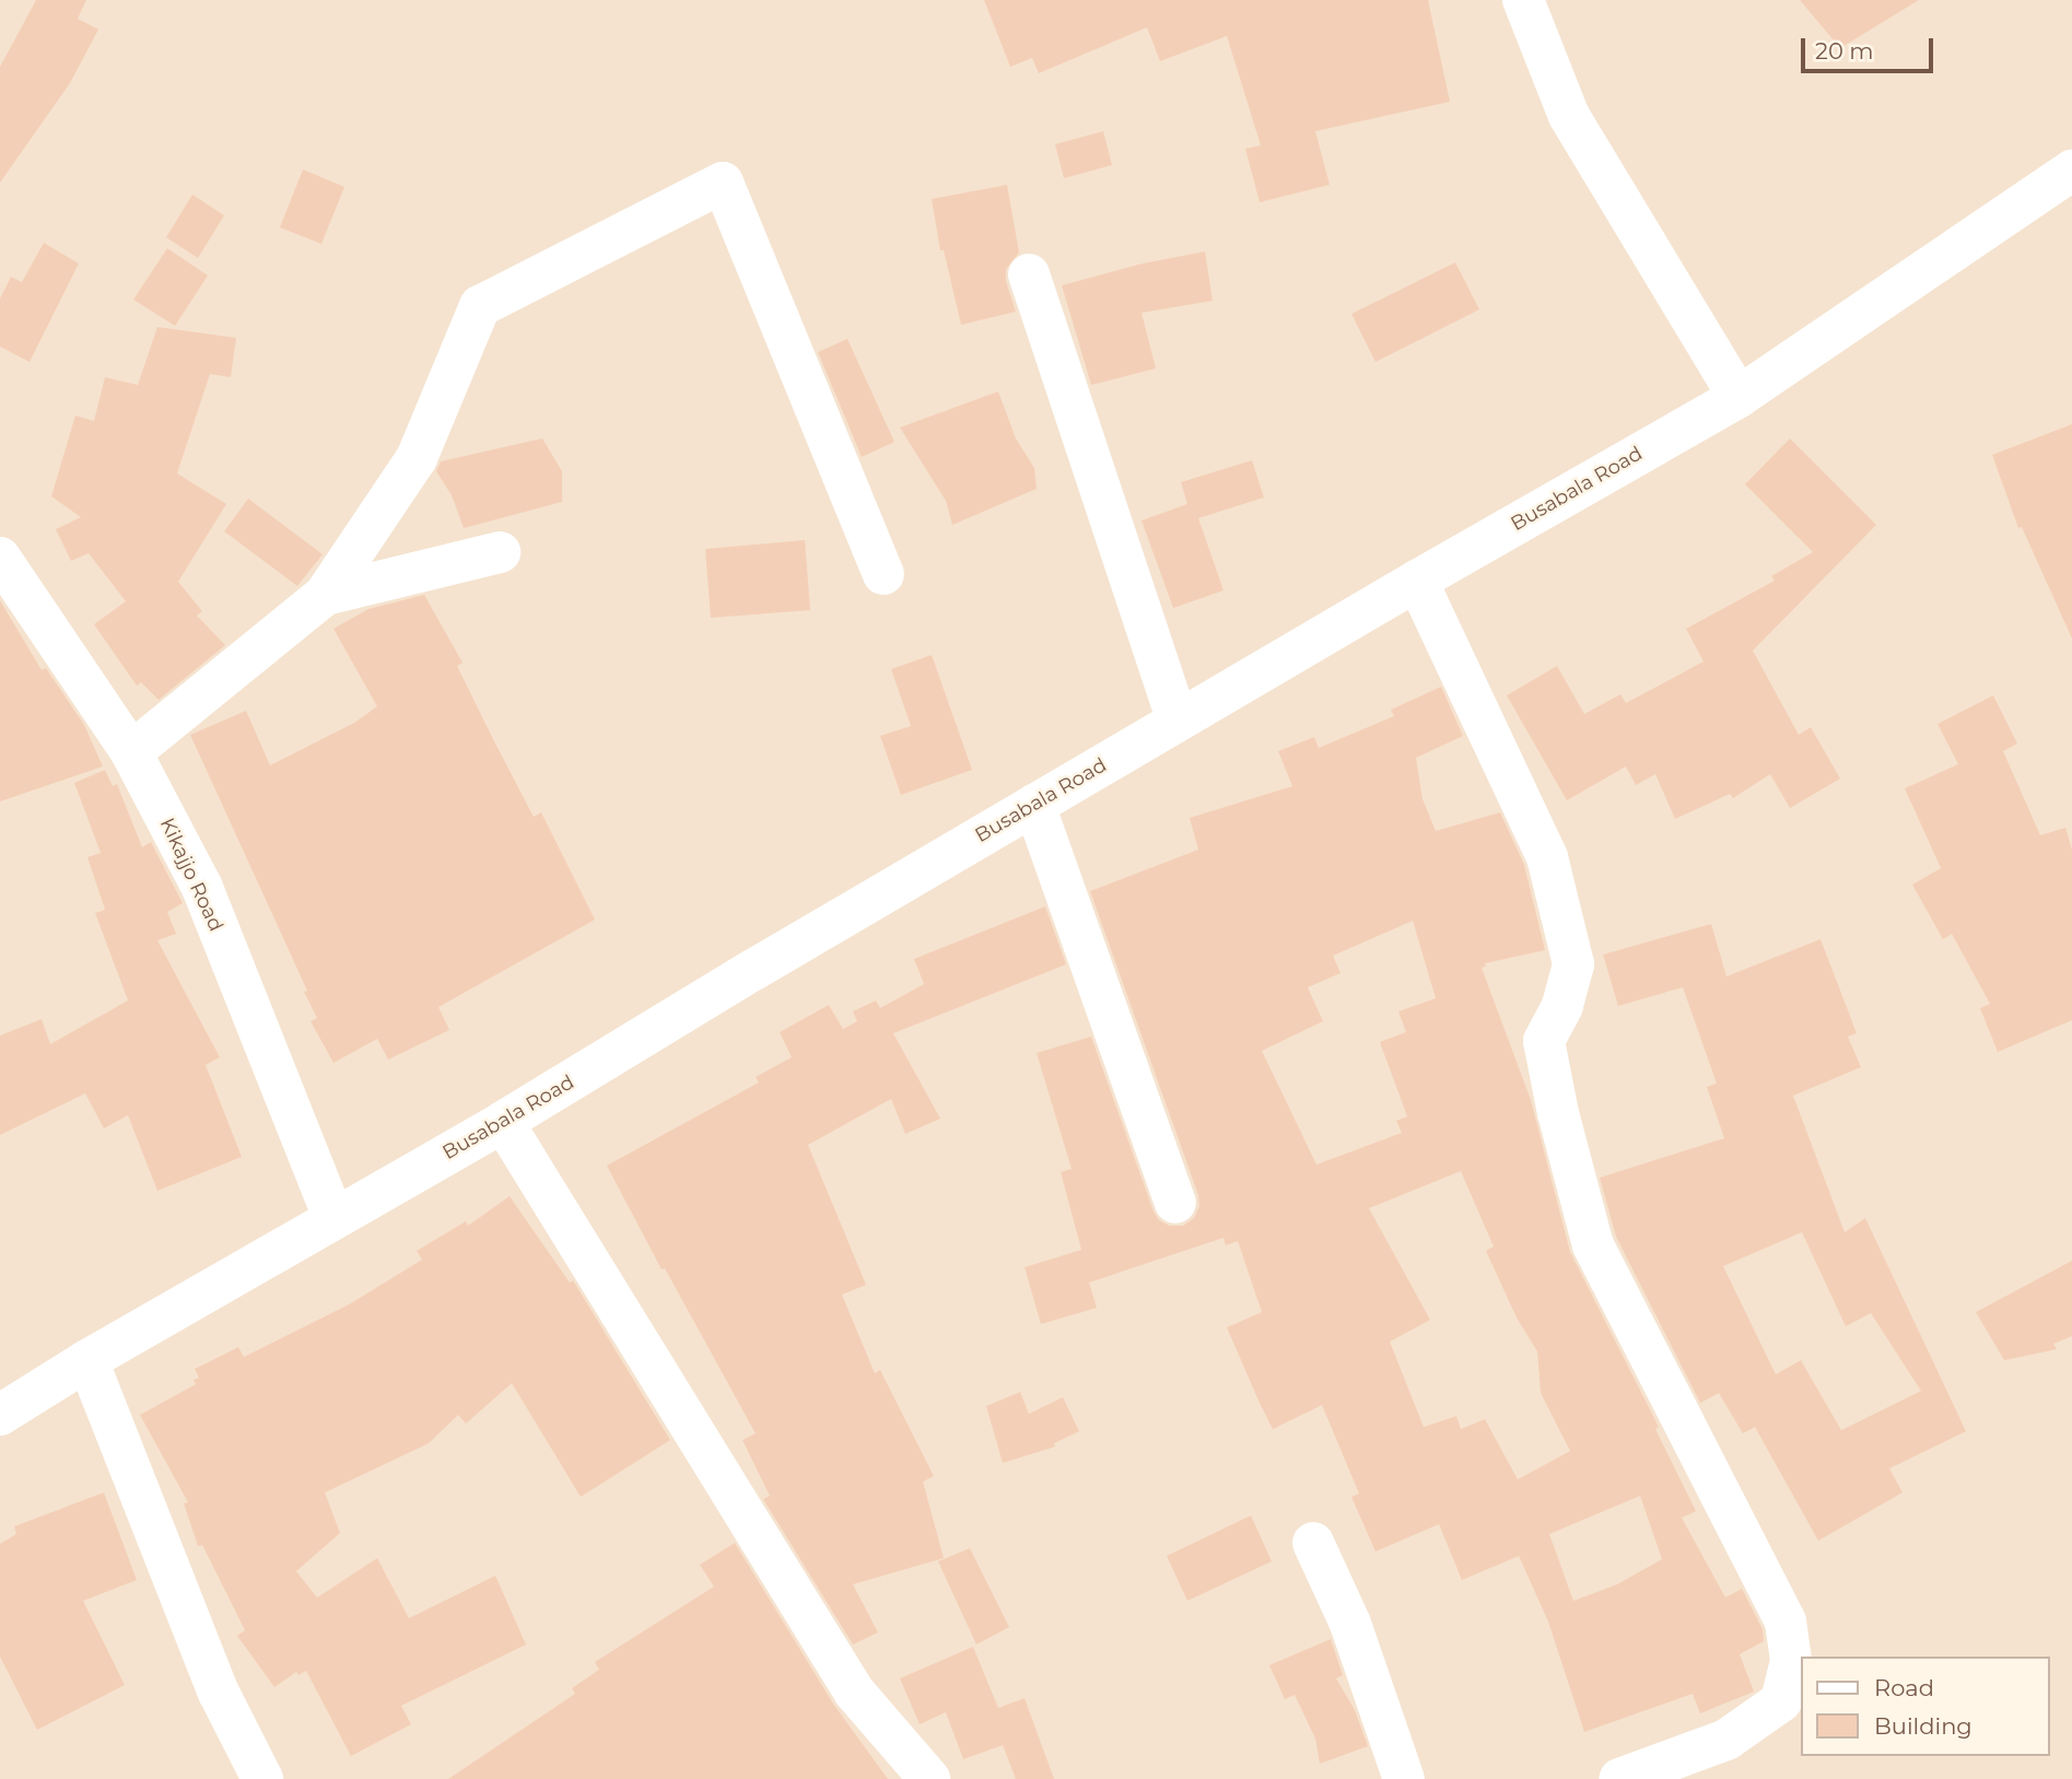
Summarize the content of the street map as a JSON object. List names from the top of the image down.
{
  "streets": {
    "street": ["Busabala Road", "Kikajjo Road"]
  },
  "crossings": [
    ["Busabala Road", "Kikajjo Road"]
  ],
  "legend": ["Road", "Building"],
  "scale_bar": "20 m"
}
